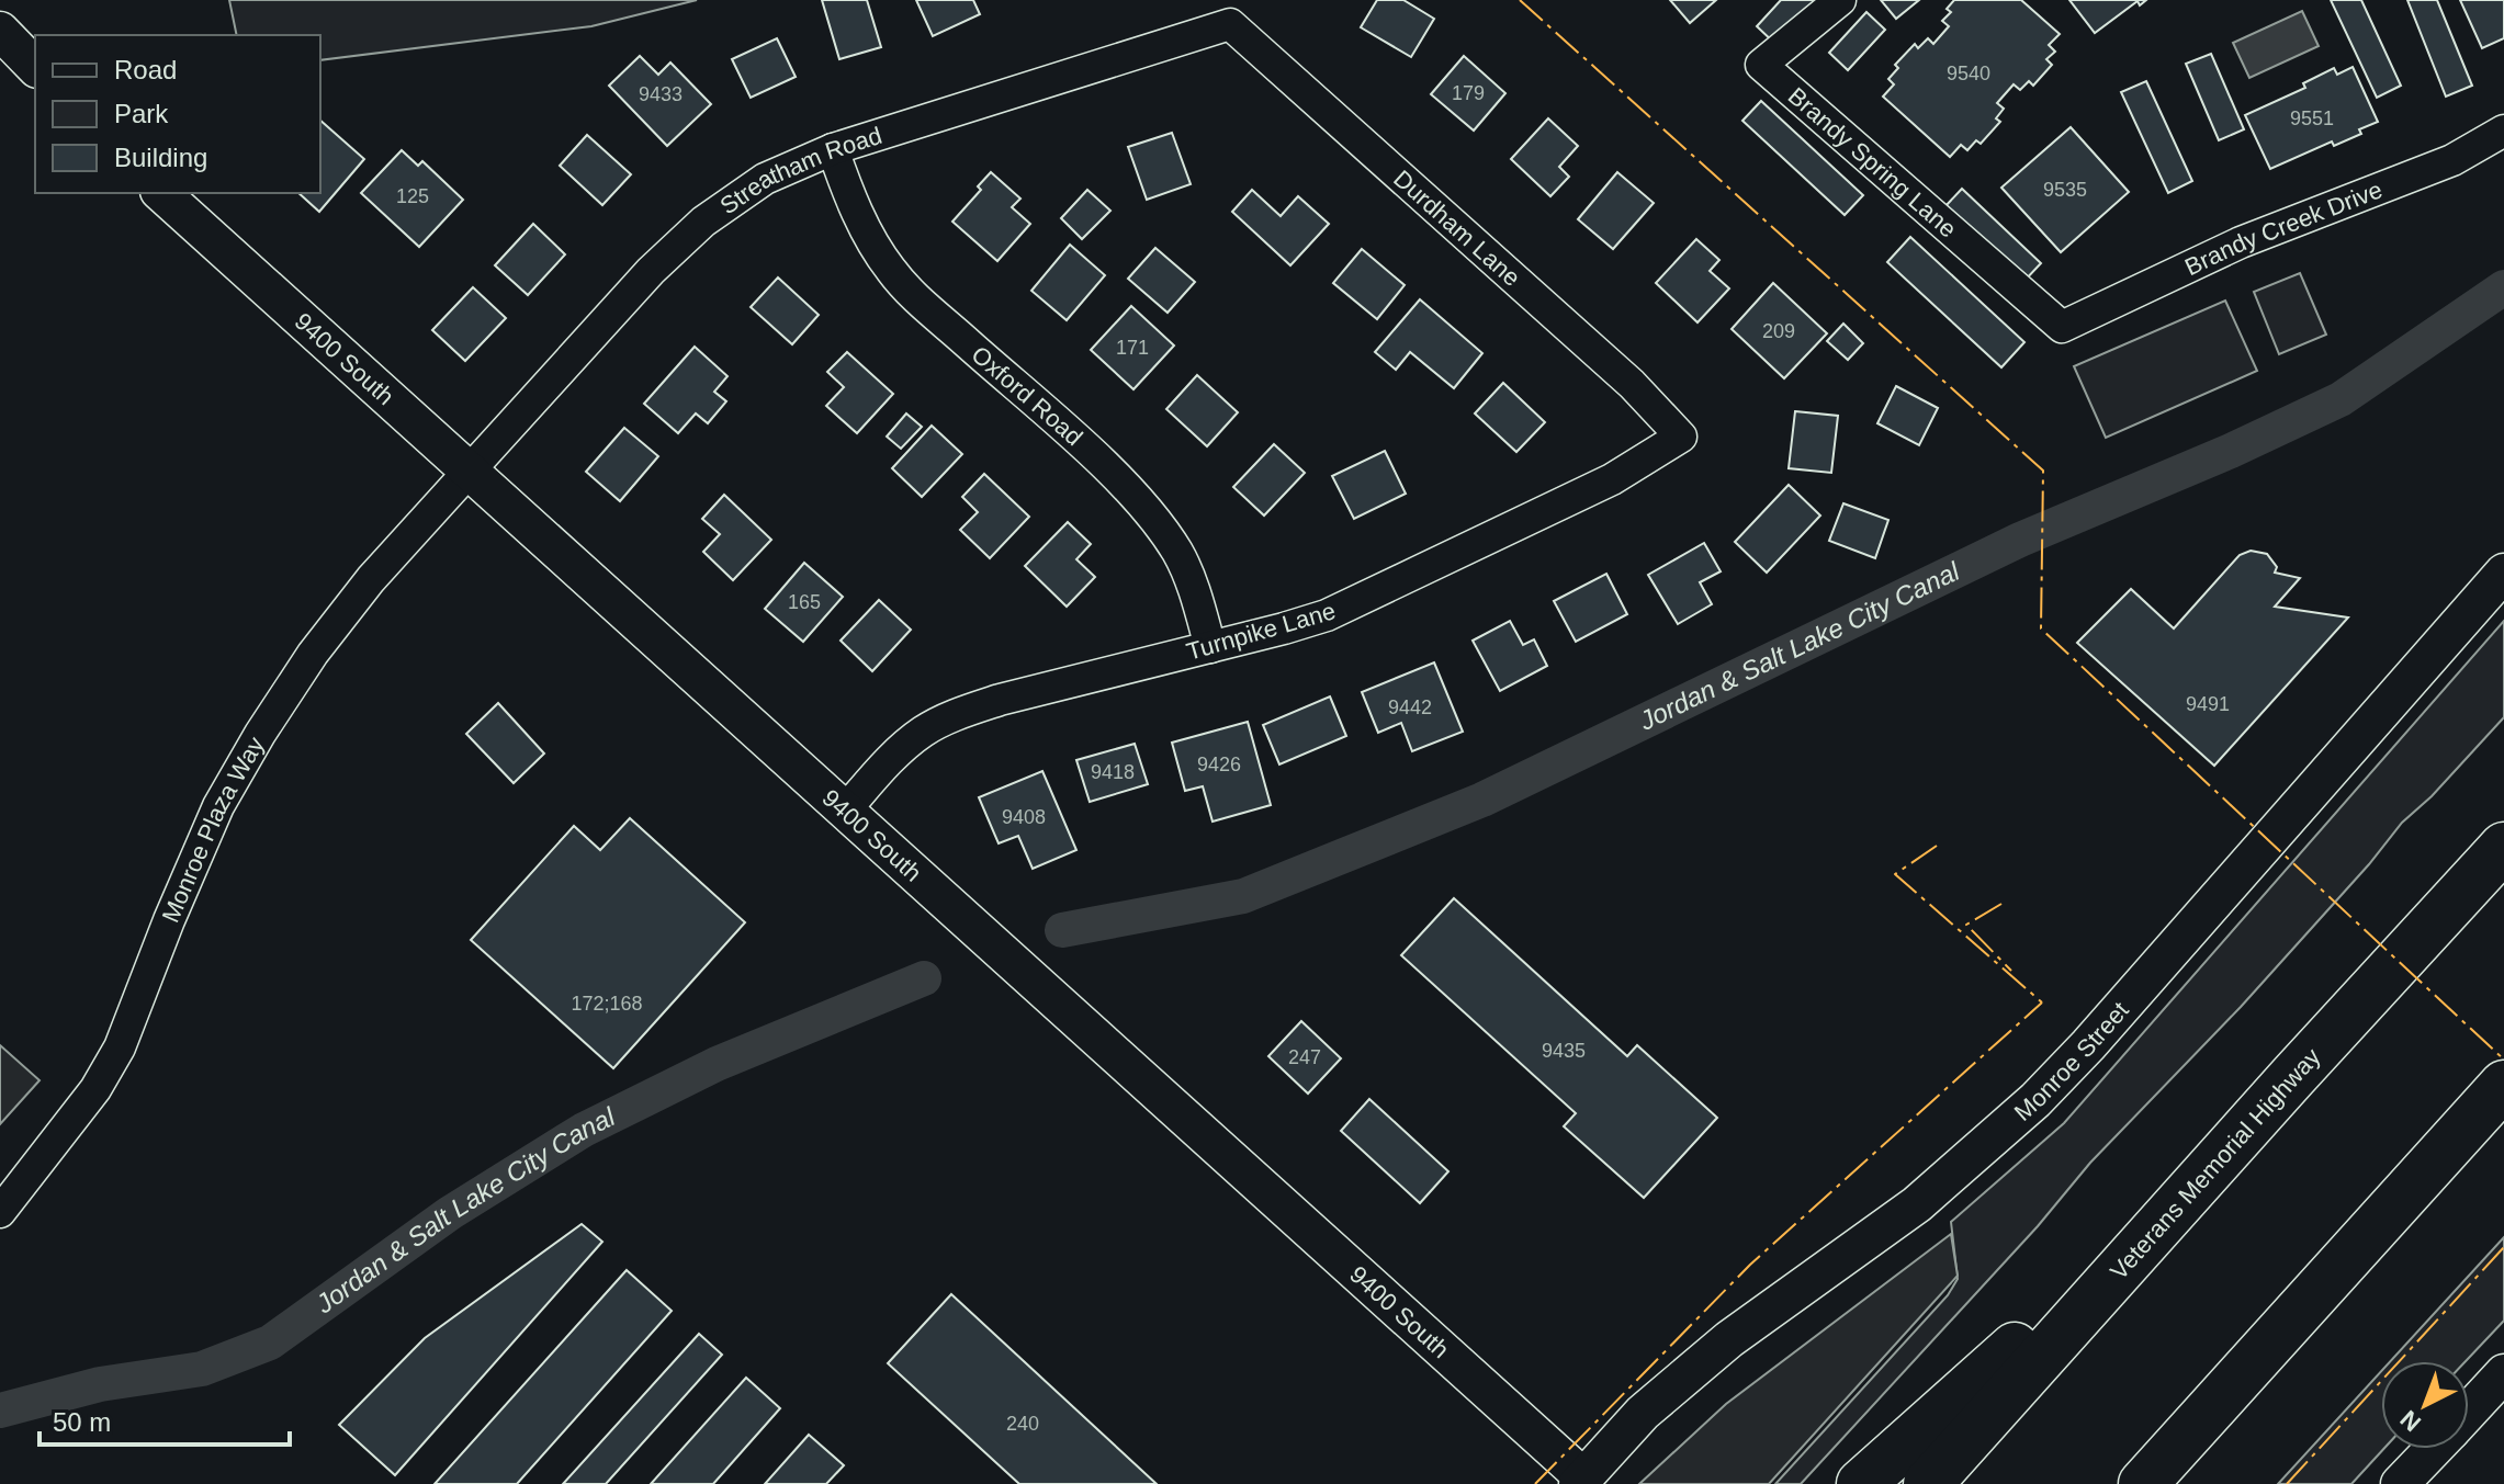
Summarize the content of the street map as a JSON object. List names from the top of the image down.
{
  "streets": {
    "highway": ["Veterans Memorial Highway"],
    "street": [
      "Brandy Spring Lane",
      "Streatham Road",
      "Durdham Lane",
      "Brandy Creek Drive",
      "9400 South",
      "Oxford Road",
      "Turnpike Lane",
      "Monroe Plaza Way",
      "Monroe Street"
    ]
  },
  "crossings": [
    ["Brandy Spring Lane", "Brandy Creek Drive"],
    ["Streatham Road", "Durdham Lane"],
    ["Streatham Road", "9400 South"],
    ["Streatham Road", "Oxford Road"],
    ["Streatham Road", "Monroe Plaza Way"],
    ["Durdham Lane", "Turnpike Lane"],
    ["9400 South", "Turnpike Lane"],
    ["9400 South", "Monroe Plaza Way"],
    ["9400 South", "Monroe Street"],
    ["Oxford Road", "Turnpike Lane"]
  ],
  "water": ["Jordan & Salt Lake City Canal"],
  "house_numbers": [
    "9540",
    "179",
    "9433",
    "9551",
    "9535",
    "125",
    "209",
    "171",
    "165",
    "9491",
    "9442",
    "9426",
    "9418",
    "9408",
    "172;168",
    "9435",
    "247",
    "240"
  ],
  "legend": ["Road", "Park", "Building"],
  "scale_bar": "50 m",
  "north": "bottom left"
}
